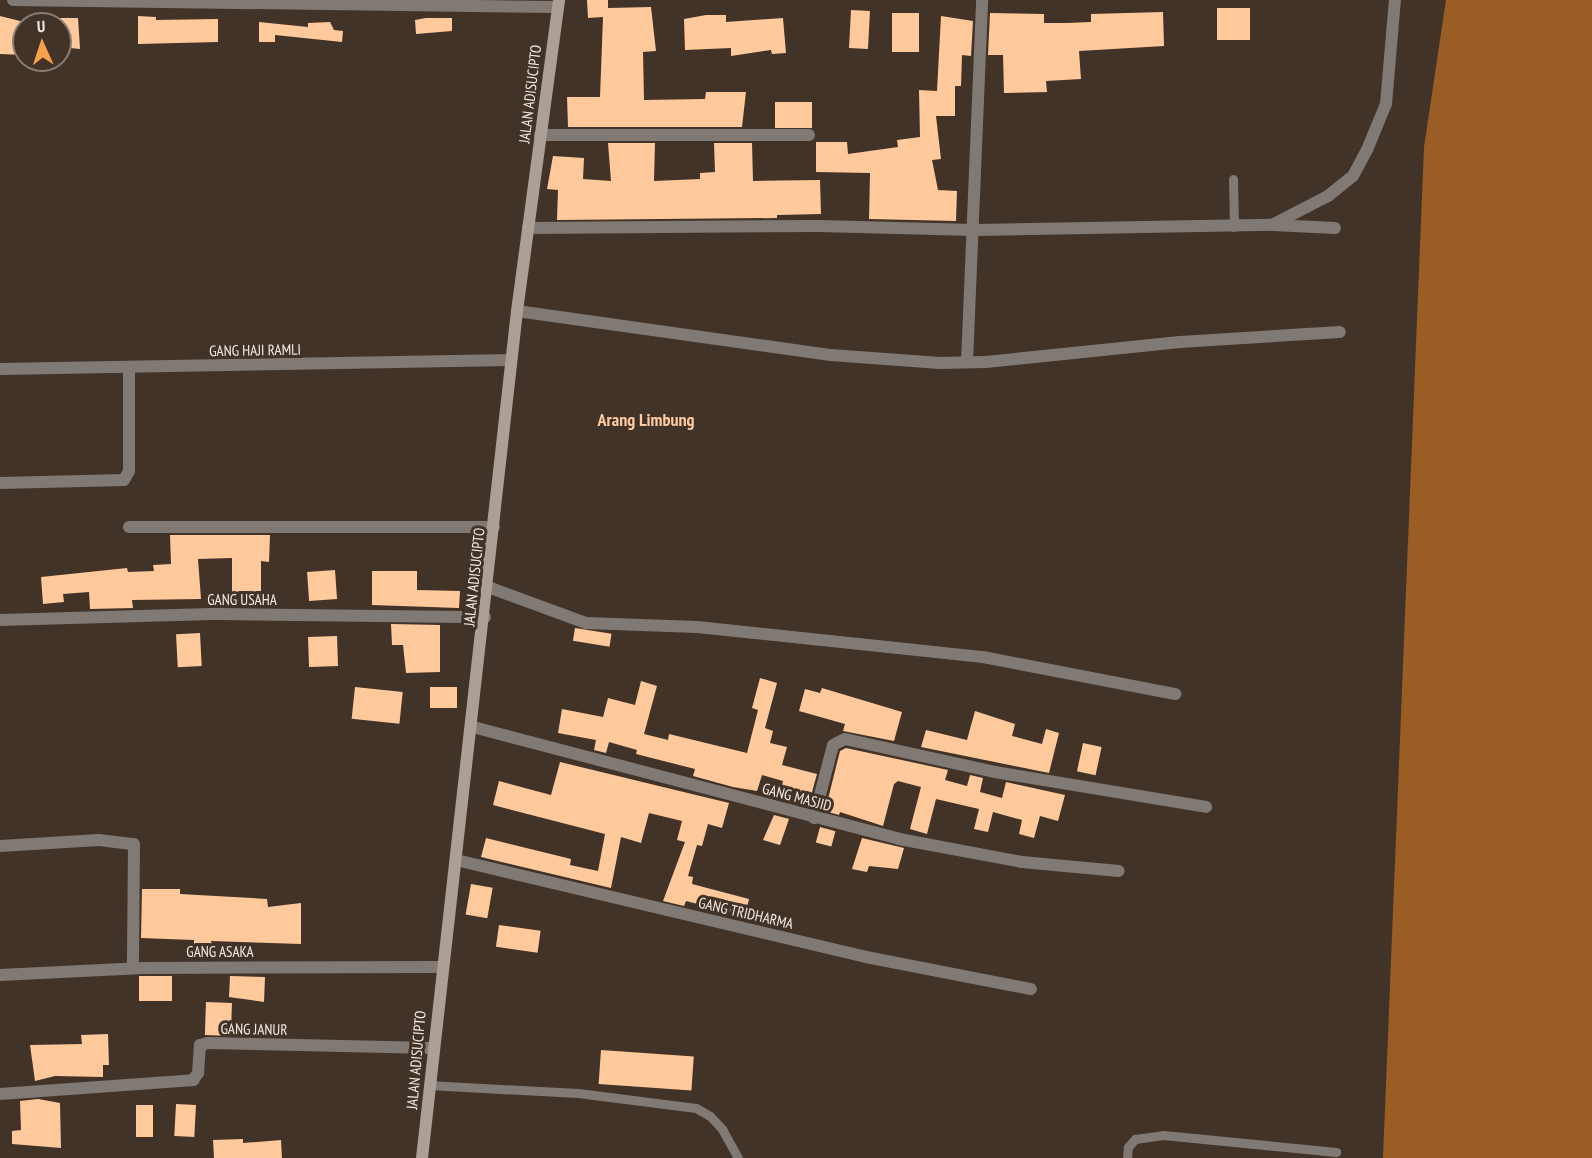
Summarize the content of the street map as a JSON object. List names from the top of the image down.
{
  "streets": {
    "main road": ["JALAN ADISUCIPTO"],
    "street": [
      "GANG HAJI RAMLI",
      "GANG USAHA",
      "GANG MASJID",
      "GANG TRIDHARMA",
      "GANG ASAKA",
      "GANG JANUR"
    ]
  },
  "crossings": [
    ["JALAN ADISUCIPTO", "GANG HAJI RAMLI"],
    ["JALAN ADISUCIPTO", "GANG USAHA"],
    ["JALAN ADISUCIPTO", "GANG MASJID"],
    ["JALAN ADISUCIPTO", "GANG TRIDHARMA"],
    ["JALAN ADISUCIPTO", "GANG ASAKA"],
    ["JALAN ADISUCIPTO", "GANG JANUR"]
  ],
  "districts": ["Arang Limbung"],
  "north": "top"
}
